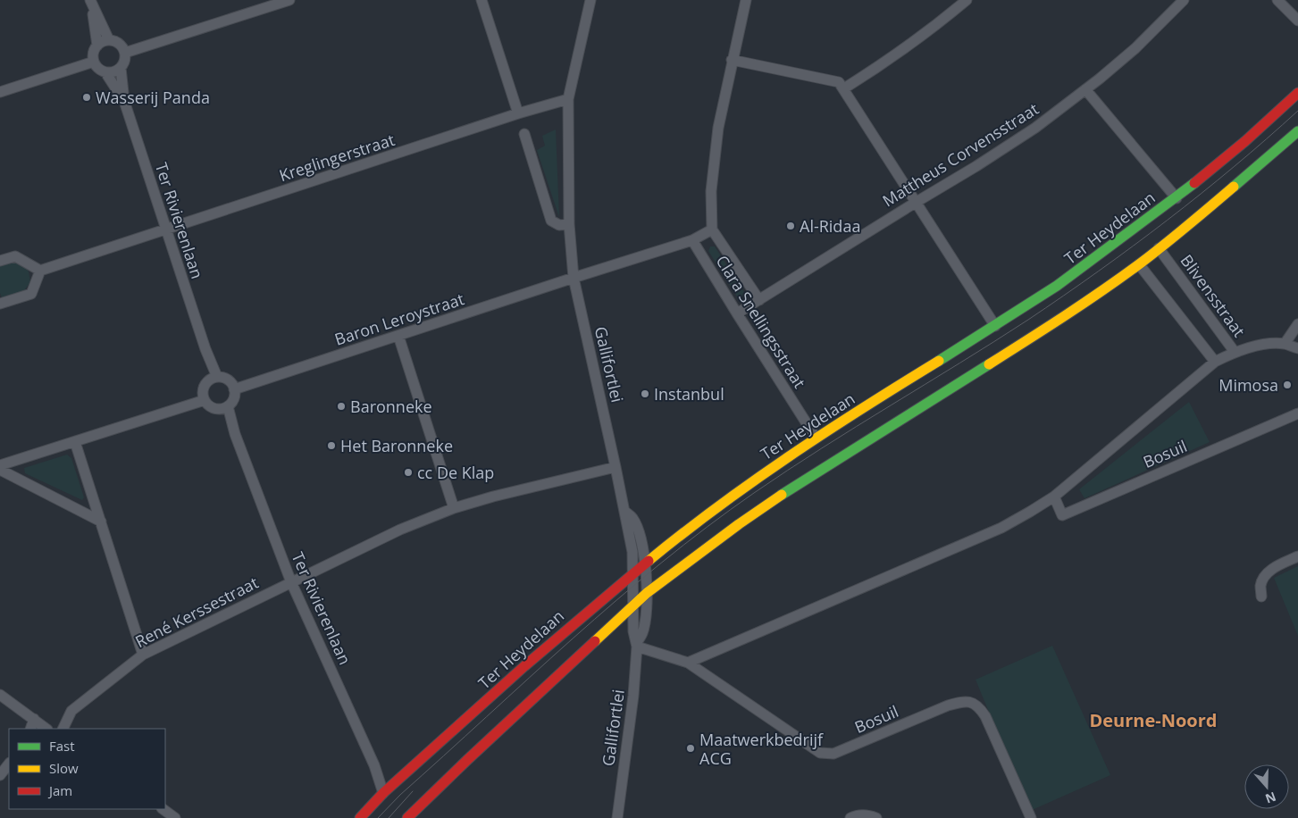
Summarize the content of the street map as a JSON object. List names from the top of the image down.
{
  "streets": {
    "street": [
      "Mattheus Corvensstraat",
      "Kreglingerstraat",
      "Ter Rivierenlaan",
      "Ter Heydelaan",
      "Blivensstraat",
      "Baron Leroystraat",
      "Clara Snellingsstraat",
      "Gallifortlei",
      "Bosuil",
      "René Kerssestraat"
    ]
  },
  "crossings": [
    ["Mattheus Corvensstraat", "Clara Snellingsstraat"],
    ["Kreglingerstraat", "Ter Rivierenlaan"],
    ["Ter Rivierenlaan", "Ter Heydelaan"],
    ["Ter Rivierenlaan", "Baron Leroystraat"],
    ["Ter Rivierenlaan", "René Kerssestraat"],
    ["Ter Heydelaan", "Clara Snellingsstraat"],
    ["Ter Heydelaan", "Gallifortlei"],
    ["Blivensstraat", "Bosuil"],
    ["Baron Leroystraat", "Clara Snellingsstraat"],
    ["Baron Leroystraat", "Gallifortlei"],
    ["Gallifortlei", "Bosuil"],
    ["Gallifortlei", "René Kerssestraat"]
  ],
  "districts": ["Deurne-Noord"],
  "places": [
    "Wasserij Panda",
    "Al-Ridaa",
    "Mimosa",
    "Instanbul",
    "Baronneke",
    "Het Baronneke",
    "cc De Klap",
    "Maatwerkbedrijf ACG"
  ],
  "legend": ["Fast", "Slow", "Jam"],
  "north": "bottom"
}
